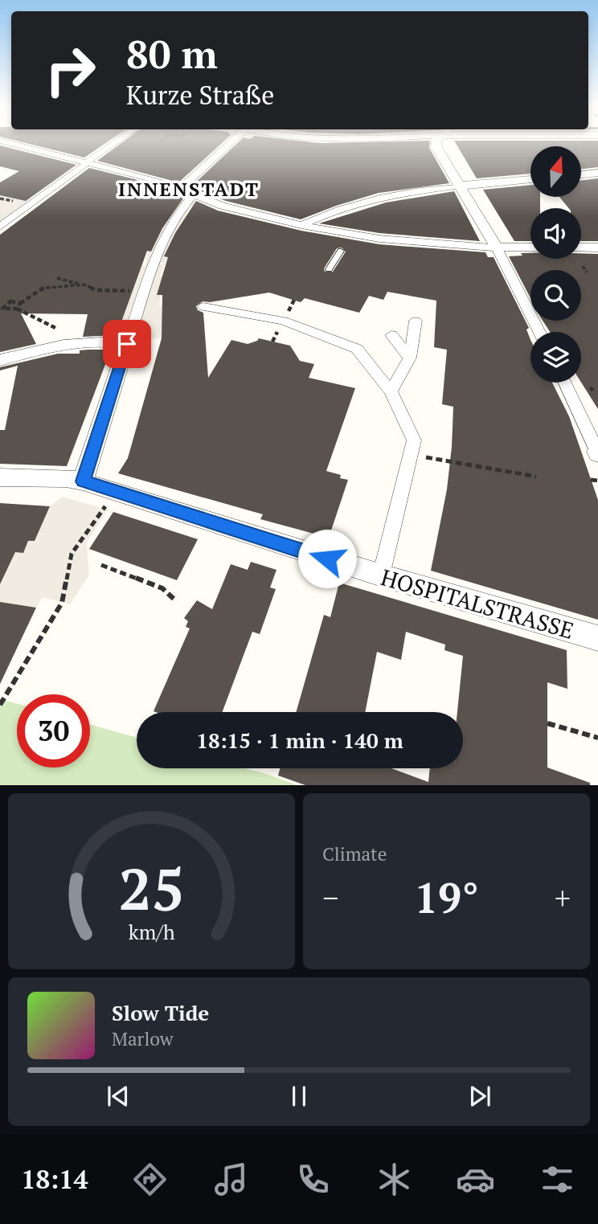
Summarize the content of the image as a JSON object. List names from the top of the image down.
{
  "streets": {
    "street": ["HOSPITALSTRASSE"]
  },
  "districts": ["INNENSTADT"],
  "north": "top",
  "page": {
    "turn": ["80 m", "Kurze Straße"],
    "limit": "30",
    "trip": "18:15 · 1 min · 140 m",
    "tile": "Climate",
    "heat": ["−", "19°", "+"],
    "song": ["Slow Tide", "Marlow"],
    "tabs": "18:14",
    "gauge": ["25", "km/h"]
  }
}
